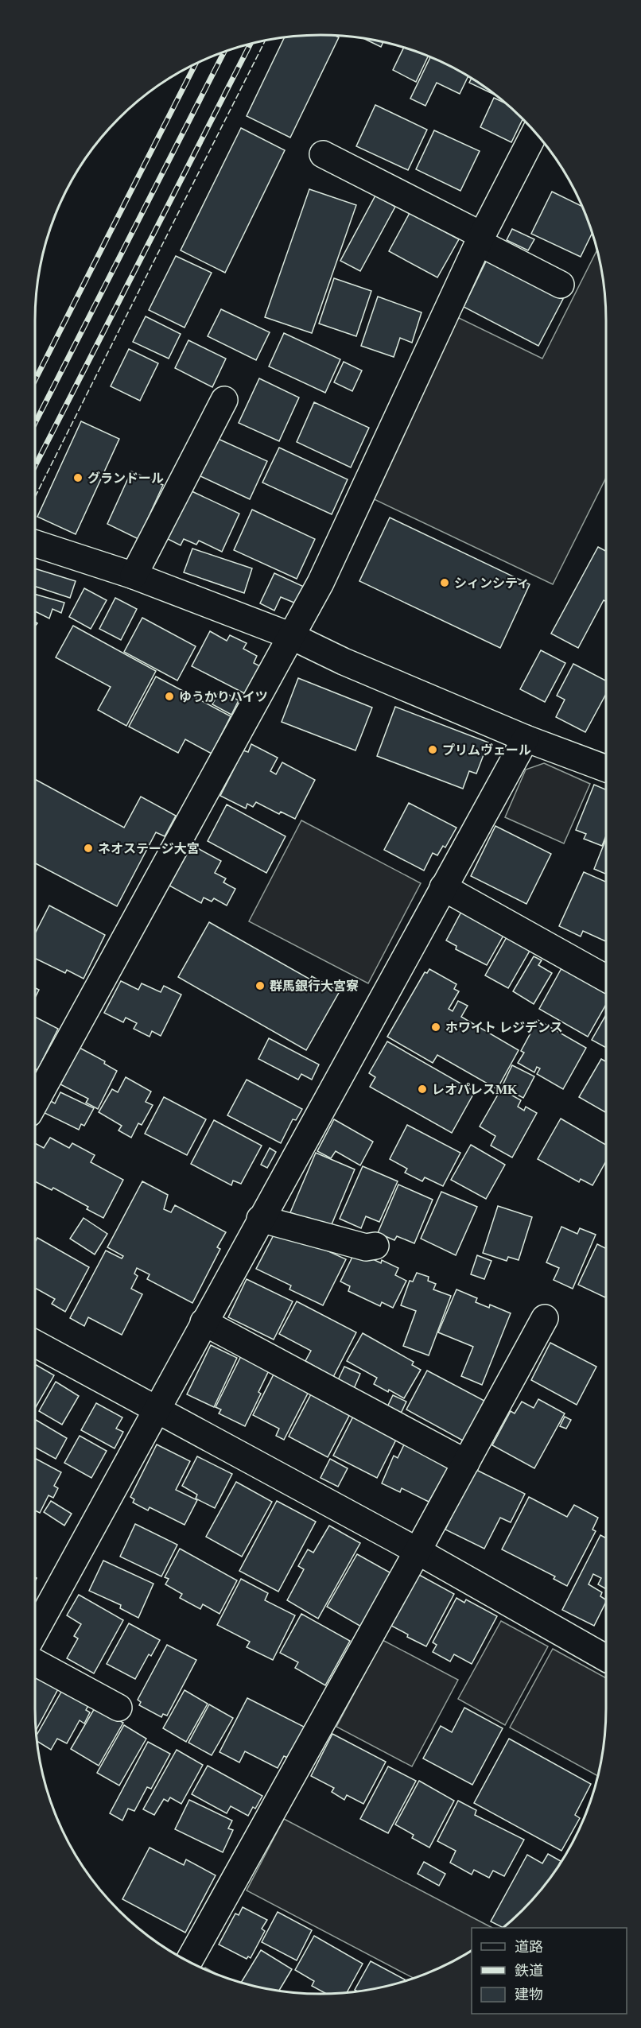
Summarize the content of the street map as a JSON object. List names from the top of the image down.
{
  "places": [
    "グランドール",
    "シィンシティ",
    "ゆうかりハイツ",
    "プリムヴェール",
    "ネオステージ大宮",
    "群馬銀行大宮寮",
    "ホワイト レジデンス",
    "レオパレスMK"
  ],
  "legend": ["道路", "鉄道", "建物"]
}
